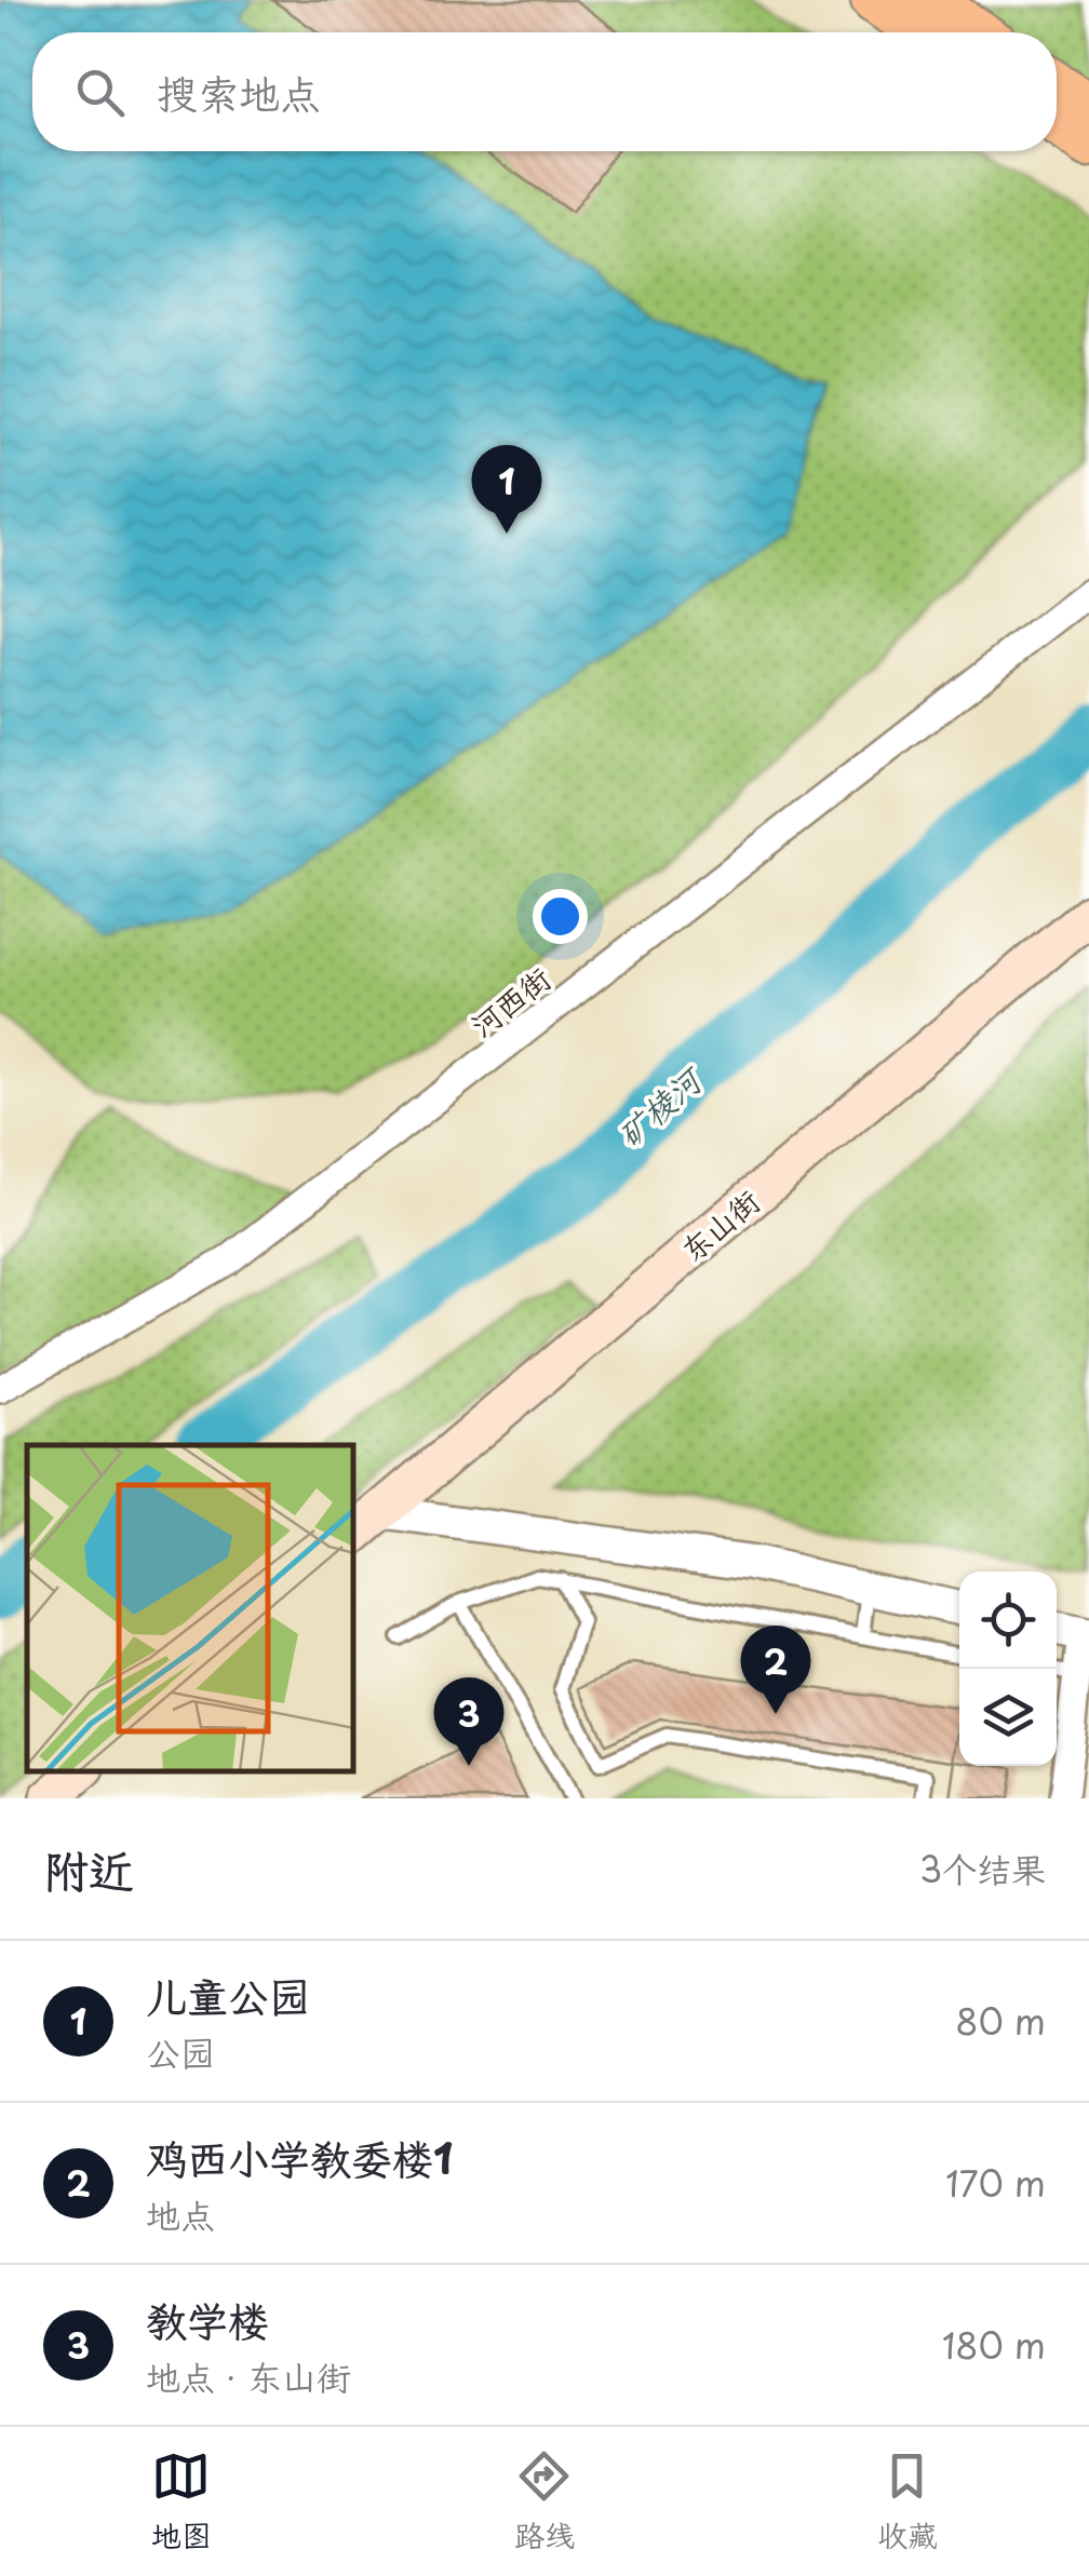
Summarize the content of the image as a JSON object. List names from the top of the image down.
{
  "streets": {
    "main road": ["东山街"],
    "street": ["河西街"]
  },
  "water": ["矿棱河"],
  "page": {
    "search": "搜索地点",
    "pins": ["1", "2", "3"],
    "heading": ["附近", "3个结果"],
    "list": [
      {
        "mark": "1",
        "name": "儿童公园",
        "note": "公园",
        "value": "80 m"
      },
      {
        "mark": "2",
        "name": "鸡西小学教委楼1",
        "note": "地点",
        "value": "170 m"
      },
      {
        "mark": "3",
        "name": "教学楼",
        "note": "地点 · 东山街",
        "value": "180 m"
      }
    ],
    "nav": ["地图", "路线", "收藏"]
  }
}
